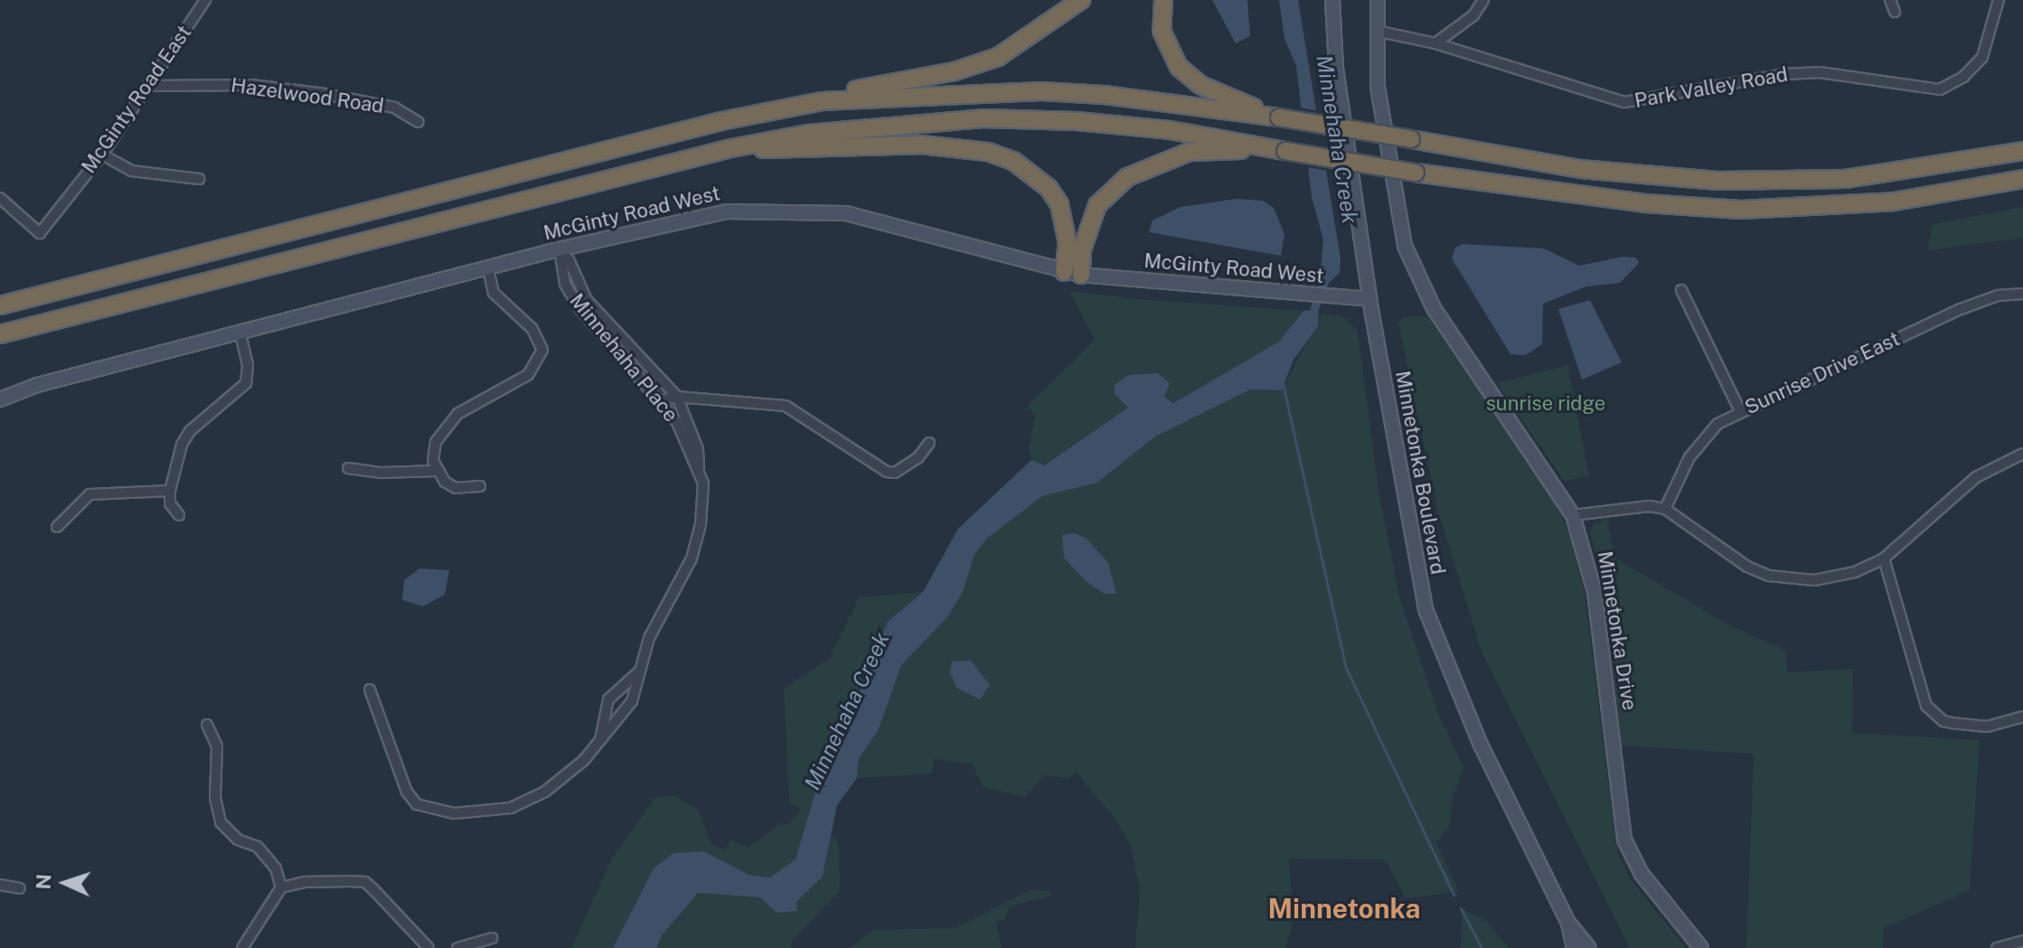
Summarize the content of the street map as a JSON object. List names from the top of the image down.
{
  "streets": {
    "main road": ["McGinty Road West", "Minnetonka Boulevard", "Minnetonka Drive"],
    "street": [
      "Park Valley Road",
      "Hazelwood Road",
      "McGinty Road East",
      "Minnehaha Place",
      "Sunrise Drive East"
    ]
  },
  "crossings": [
    ["Park Valley Road", "Minnetonka Drive"],
    ["Hazelwood Road", "McGinty Road East"],
    ["McGinty Road West", "Minnehaha Place"],
    ["McGinty Road West", "Minnetonka Boulevard"]
  ],
  "districts": ["Minnetonka"],
  "water": ["Minnehaha Creek"],
  "parks": ["sunrise ridge"],
  "north": "left"
}
